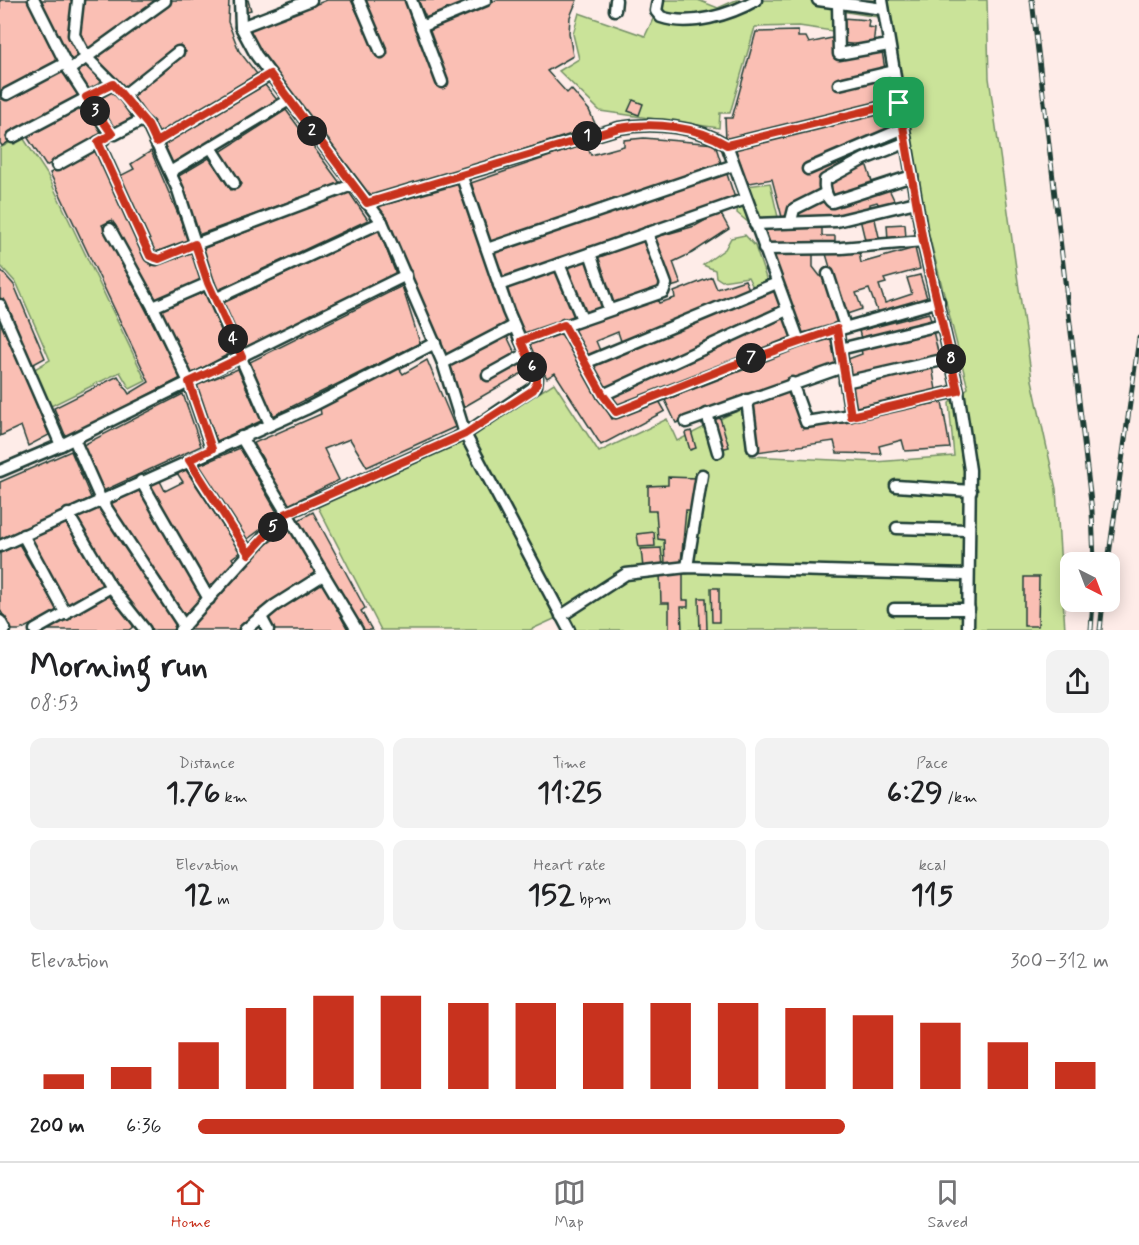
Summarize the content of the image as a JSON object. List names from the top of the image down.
{
  "north": "bottom right",
  "page": {
    "pins": [
      "3",
      "2",
      "1",
      "4",
      "7",
      "8",
      "6",
      "5"
    ],
    "heading": ["Morning run", "08:53"],
    "stats": [
      ["Distance", "1.76 km"],
      ["Time", "11:25"],
      ["Pace", "6:29 /km"],
      ["Elevation", "12 m"],
      ["Heart rate", "152 bpm"],
      ["kcal", "115"]
    ],
    "chart": ["Elevation", "300–312 m"],
    "list": [
      {
        "name": "200 m",
        "note": "6:36"
      }
    ],
    "tabs": ["Home", "Map", "Saved"]
  }
}
